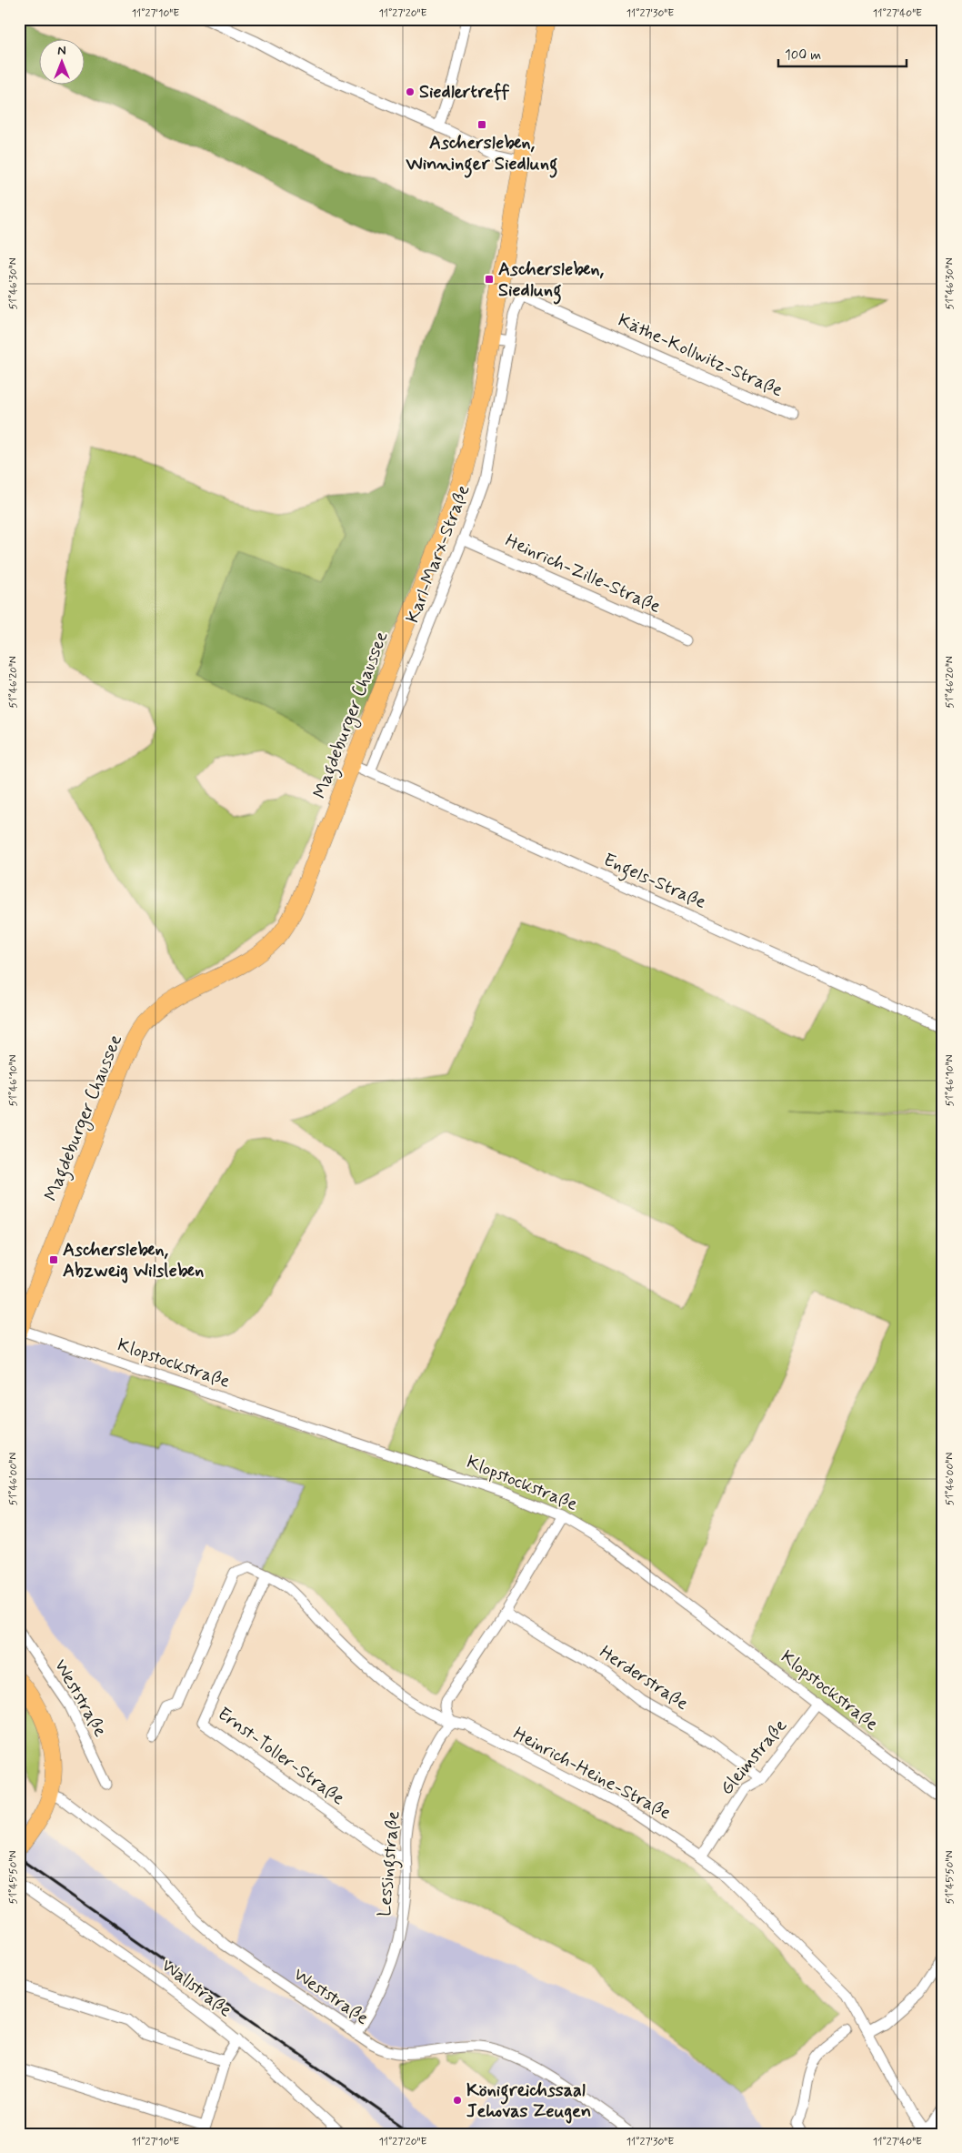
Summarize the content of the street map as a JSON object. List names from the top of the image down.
{
  "streets": {
    "main road": ["Magdeburger Chaussee"],
    "street": [
      "Käthe-Kollwitz-Straße",
      "Karl-Marx-Straße",
      "Heinrich-Zille-Straße",
      "Engels-Straße",
      "Klopstockstraße",
      "Herderstraße",
      "Weststraße",
      "Ernst-Toller-Straße",
      "Gleimstraße",
      "Heinrich-Heine-Straße",
      "Lessingstraße",
      "Wallstraße"
    ]
  },
  "crossings": [
    ["Käthe-Kollwitz-Straße", "Karl-Marx-Straße"],
    ["Karl-Marx-Straße", "Heinrich-Zille-Straße"],
    ["Karl-Marx-Straße", "Engels-Straße"],
    ["Magdeburger Chaussee", "Engels-Straße"],
    ["Magdeburger Chaussee", "Klopstockstraße"],
    ["Klopstockstraße", "Gleimstraße"],
    ["Herderstraße", "Gleimstraße"],
    ["Weststraße", "Lessingstraße"],
    ["Ernst-Toller-Straße", "Heinrich-Heine-Straße"],
    ["Ernst-Toller-Straße", "Lessingstraße"],
    ["Gleimstraße", "Heinrich-Heine-Straße"],
    ["Heinrich-Heine-Straße", "Lessingstraße"]
  ],
  "places": {
    "other": ["Siedlertreff", "Königreichssaal Jehovas Zeugen"],
    "transit": ["Aschersleben, Winninger Siedlung", "Aschersleben, Siedlung", "Aschersleben, Abzweig Wilsleben"]
  },
  "scale_bar": "100 m",
  "north": "top",
  "coordinates": [
    "11°27'10\"E",
    "11°27'20\"E",
    "11°27'30\"E",
    "11°27'40\"E",
    "51°46'30\"N",
    "51°46'20\"N",
    "51°46'10\"N",
    "51°46'00\"N",
    "51°45'50\"N"
  ]
}
